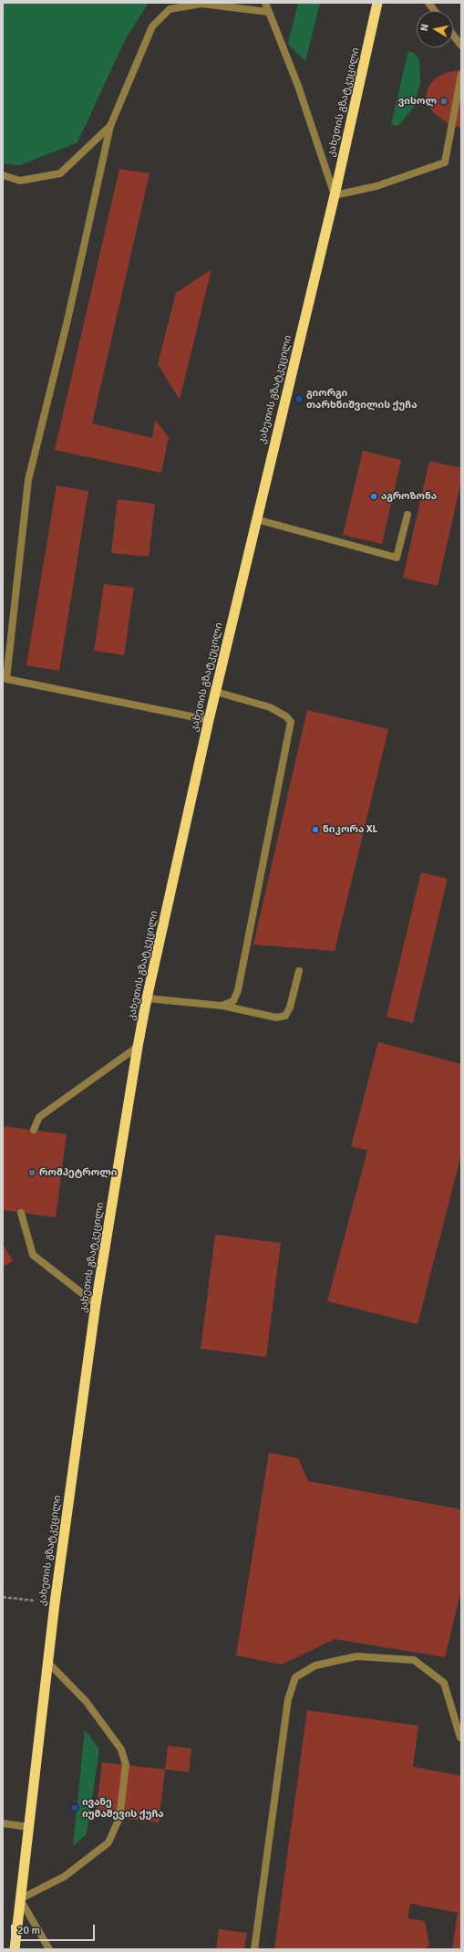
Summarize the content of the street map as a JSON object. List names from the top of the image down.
{
  "streets": {
    "highway": ["კახეთის გზატკეცილი"]
  },
  "places": [
    "ვისოლ",
    "გიორგი თარხნიშვილის ქუჩა",
    "აგროზონა",
    "ნიკორა XL",
    "რომპეტროლი",
    "ივანე იუმაშევის ქუჩა"
  ],
  "scale_bar": "20 m",
  "north": "left"
}
